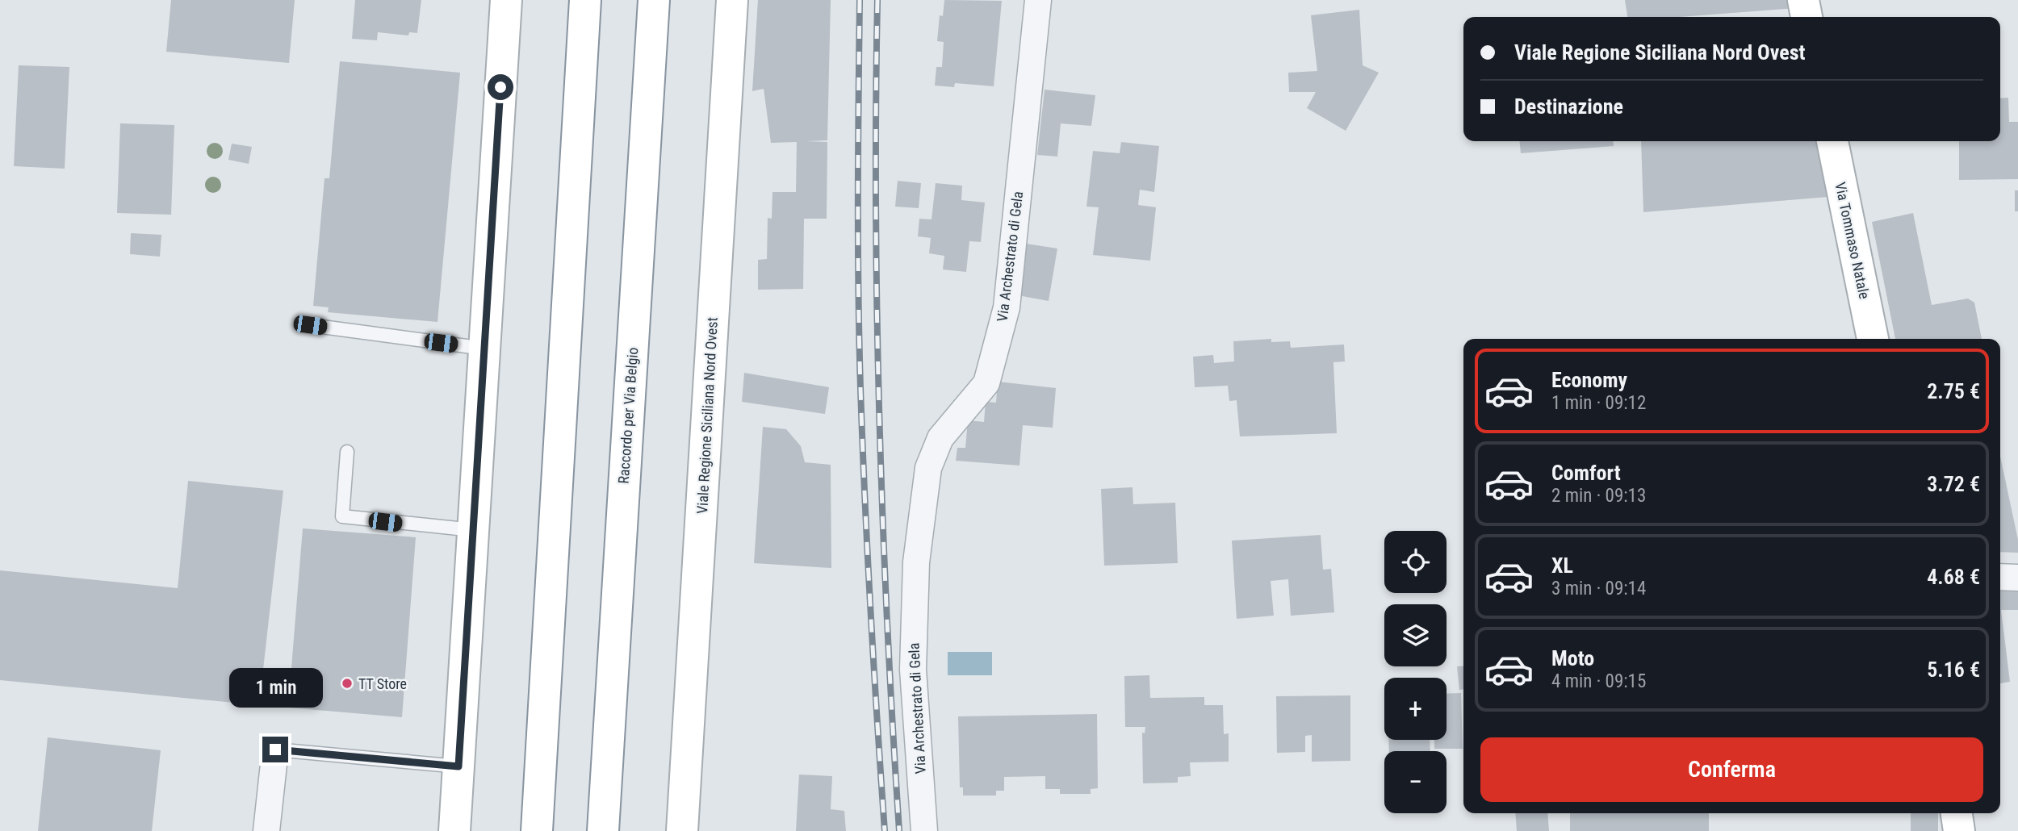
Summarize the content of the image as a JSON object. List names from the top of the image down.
{
  "streets": {
    "main road": ["Via Tommaso Natale", "Raccordo per Via Belgio", "Viale Regione Siciliana Nord Ovest"],
    "street": ["Via Archestrato di Gela"]
  },
  "places": ["TT Store"],
  "page": {
    "banner": ["Viale Regione Siciliana Nord Ovest", "Destinazione"],
    "list": [
      {
        "name": "Economy",
        "note": "1 min · 09:12",
        "value": "2.75 €"
      },
      {
        "name": "Comfort",
        "note": "2 min · 09:13",
        "value": "3.72 €"
      },
      {
        "name": "XL",
        "note": "3 min · 09:14",
        "value": "4.68 €"
      },
      {
        "name": "Moto",
        "note": "4 min · 09:15",
        "value": "5.16 €"
      }
    ],
    "map_buttons": ["+", "−"],
    "bubble": "1 min",
    "buttons": "Conferma"
  }
}
